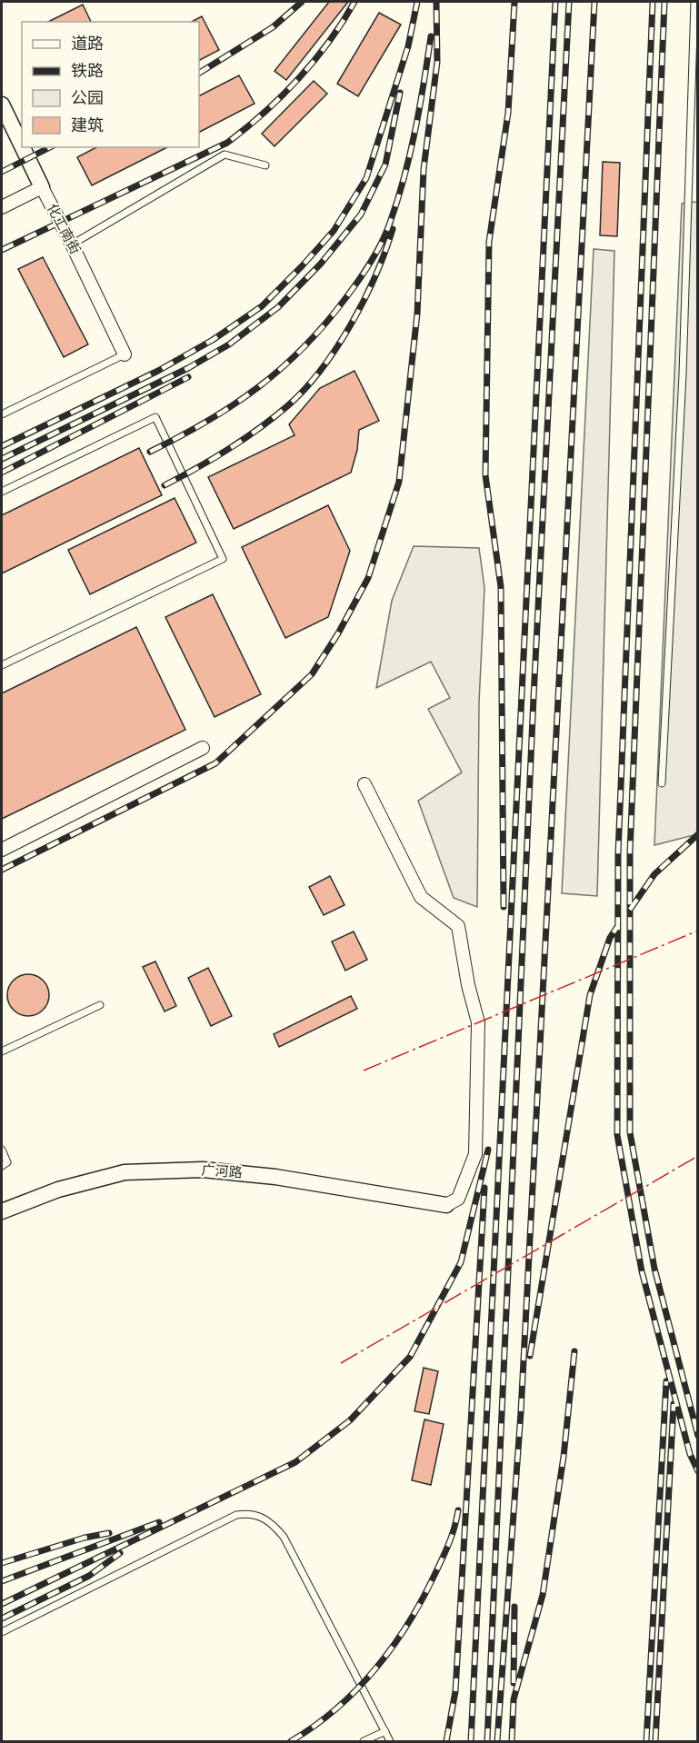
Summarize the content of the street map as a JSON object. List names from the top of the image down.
{
  "streets": {
    "street": ["化工南街", "广河路"]
  },
  "legend": [
    "道路",
    "铁路",
    "公园",
    "建筑"
  ]
}
